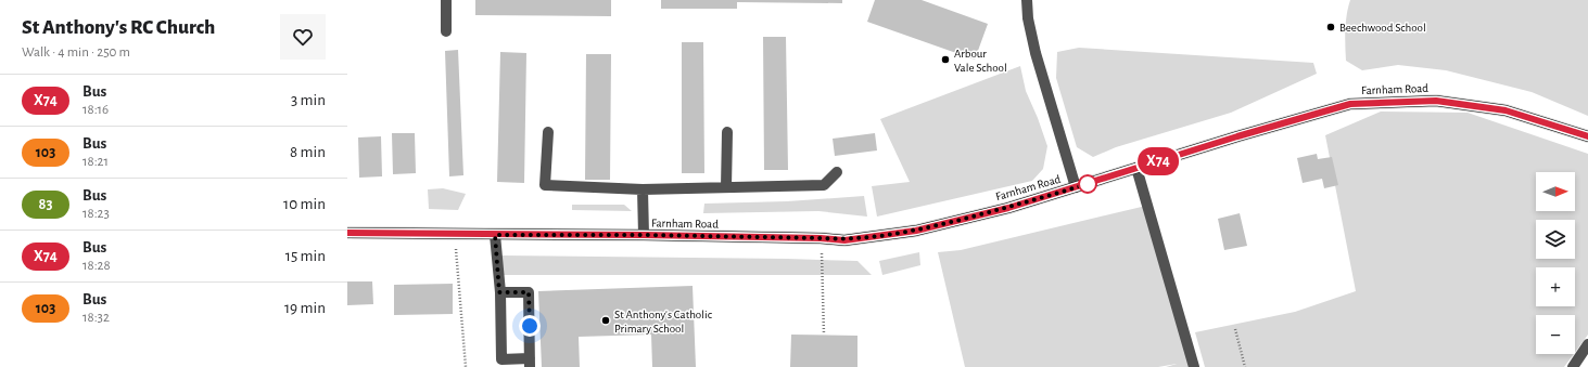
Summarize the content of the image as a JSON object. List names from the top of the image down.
{
  "streets": {
    "main road": ["Farnham Road"]
  },
  "places": ["Beechwood School", "Arbour Vale School", "St Anthony's Catholic Primary School"],
  "lines": ["bus line X74"],
  "north": "right",
  "page": {
    "heading": ["St Anthony's RC Church", "Walk · 4 min · 250 m"],
    "on_map": "X74",
    "list": [
      {
        "mark": "X74",
        "name": "Bus",
        "note": "18:16",
        "value": "3 min"
      },
      {
        "mark": "103",
        "name": "Bus",
        "note": "18:21",
        "value": "8 min"
      },
      {
        "mark": "83",
        "name": "Bus",
        "note": "18:23",
        "value": "10 min"
      },
      {
        "mark": "X74",
        "name": "Bus",
        "note": "18:28",
        "value": "15 min"
      },
      {
        "mark": "103",
        "name": "Bus",
        "note": "18:32",
        "value": "19 min"
      }
    ],
    "map_buttons": ["+", "−"]
  }
}
